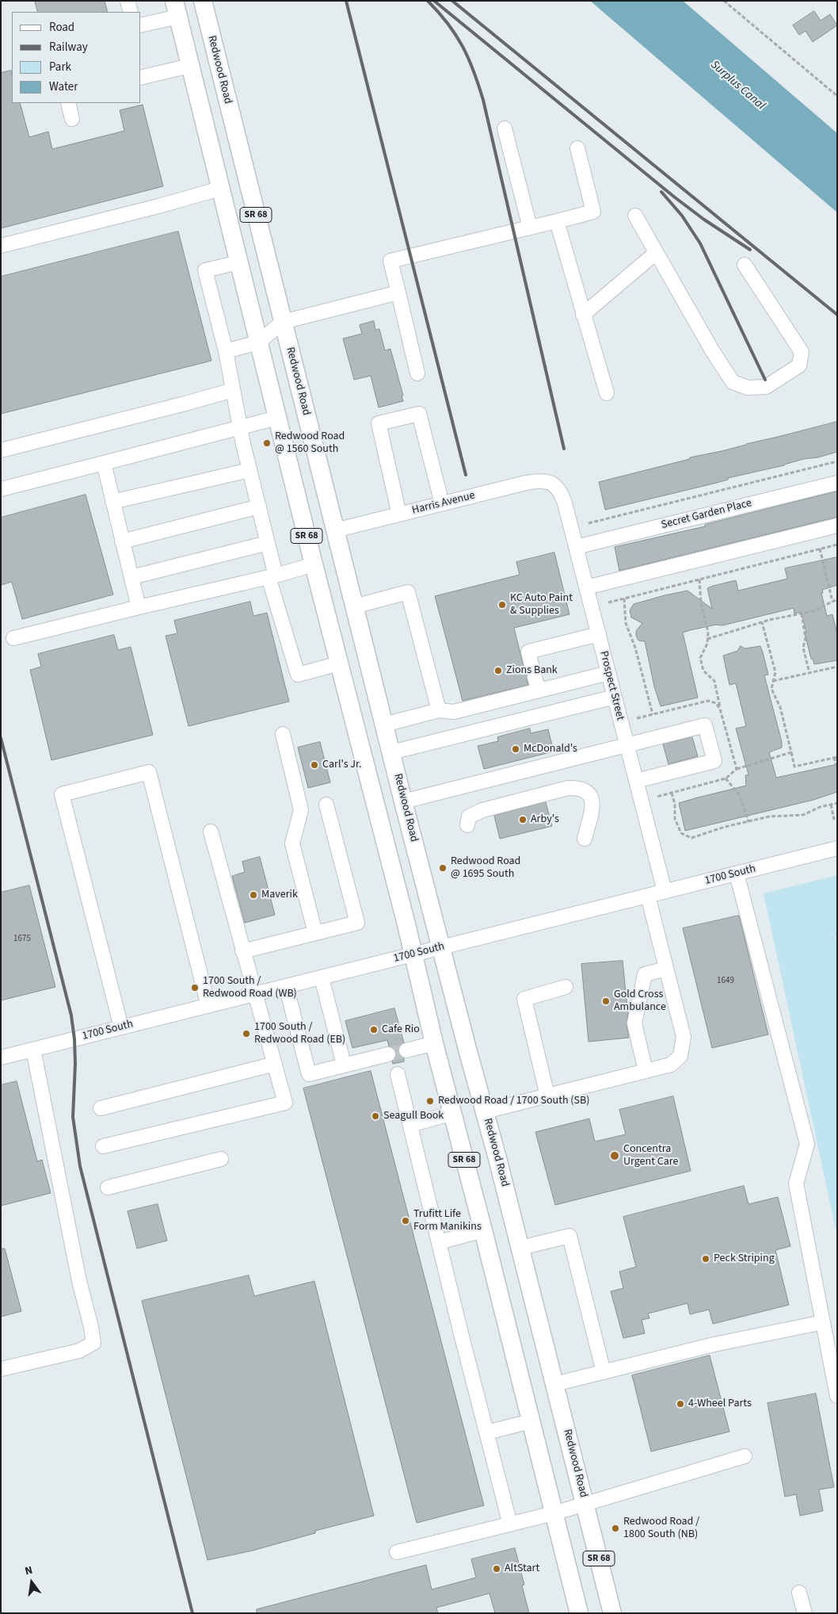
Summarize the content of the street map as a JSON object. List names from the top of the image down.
{
  "streets": {
    "main road": ["Redwood Road", "SR 68"],
    "street": [
      "Harris Avenue",
      "Secret Garden Place",
      "Prospect Street",
      "1700 South"
    ]
  },
  "crossings": [
    ["Redwood Road", "Harris Avenue"],
    ["Redwood Road", "1700 South"],
    ["SR 68", "1700 South"],
    ["Harris Avenue", "Prospect Street"],
    ["Secret Garden Place", "Prospect Street"],
    ["Prospect Street", "1700 South"]
  ],
  "water": ["Surplus Canal"],
  "places": [
    "Redwood Road @ 1560 South",
    "KC Auto Paint & Supplies",
    "Zions Bank",
    "McDonald's",
    "Carl's Jr.",
    "Arby's",
    "Redwood Road @ 1695 South",
    "Maverik",
    "1700 South / Redwood Road (WB)",
    "Gold Cross Ambulance",
    "Cafe Rio",
    "1700 South / Redwood Road (EB)",
    "Redwood Road / 1700 South (SB)",
    "Seagull Book",
    "Concentra Urgent Care",
    "Trufitt Life Form Manikins",
    "Peck Striping",
    "4-Wheel Parts",
    "Redwood Road / 1800 South (NB)",
    "AltStart"
  ],
  "house_numbers": ["1675", "1649"],
  "legend": [
    "Road",
    "Railway",
    "Park",
    "Water"
  ],
  "north": "top"
}
